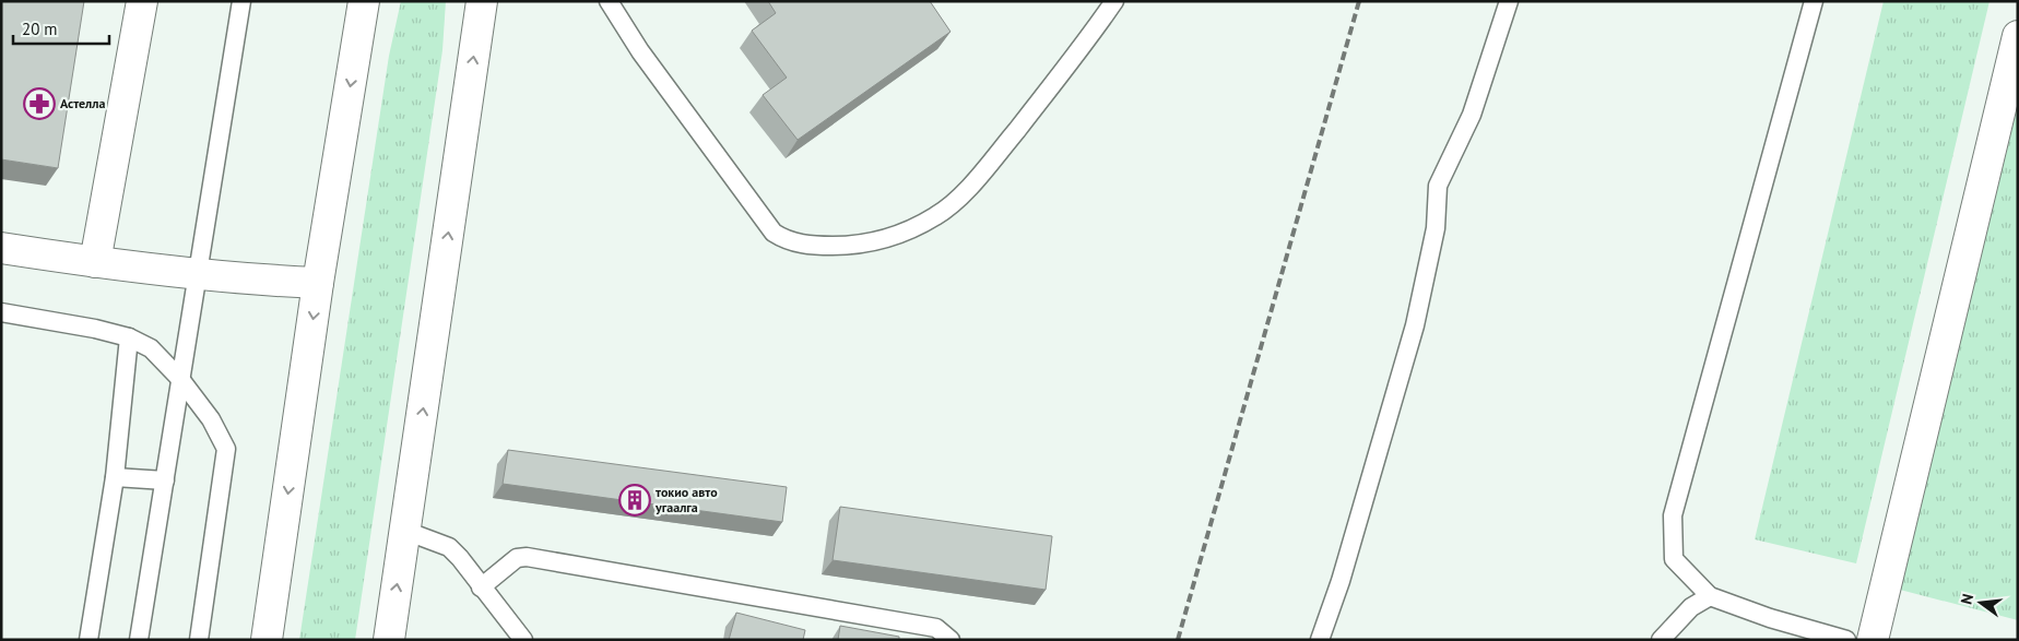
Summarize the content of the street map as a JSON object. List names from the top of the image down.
{
  "places": {
    "pharmacy": ["Астелла"],
    "building": ["токио авто угаалга"]
  },
  "scale_bar": "20 m",
  "north": "left"
}
